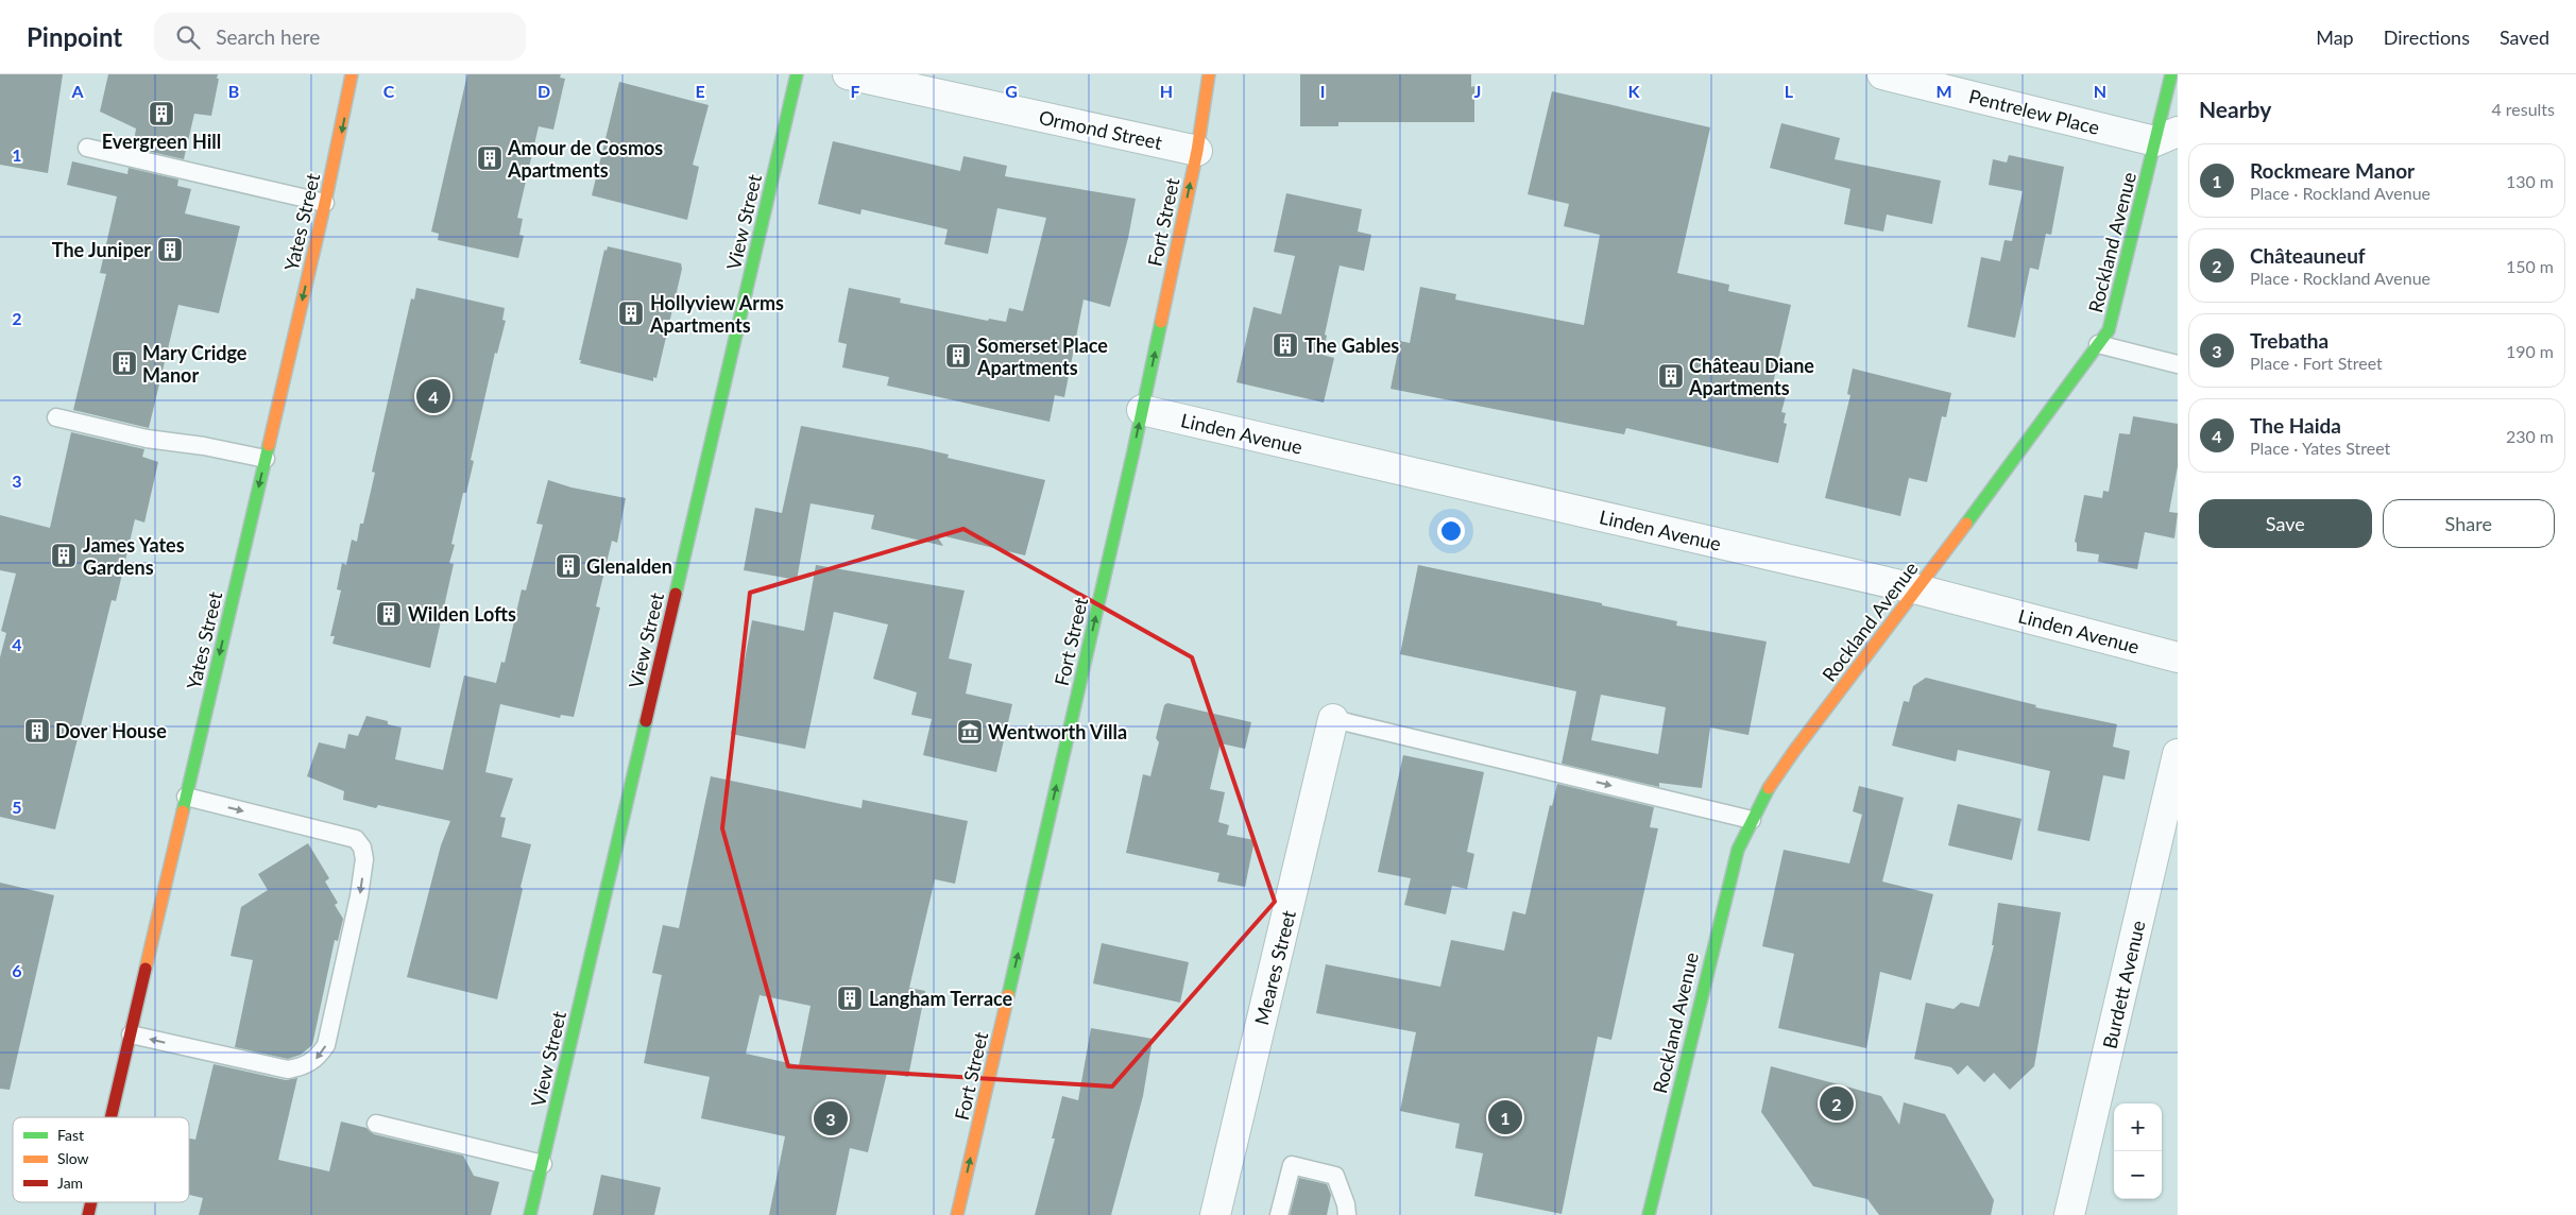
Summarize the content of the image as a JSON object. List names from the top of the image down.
{
  "streets": {
    "street": [
      "Pentrelew Place",
      "Ormond Street",
      "Yates Street",
      "View Street",
      "Fort Street",
      "Rockland Avenue",
      "Linden Avenue",
      "Meares Street",
      "Burdett Avenue"
    ]
  },
  "crossings": [
    ["Pentrelew Place", "Rockland Avenue"],
    ["Ormond Street", "Fort Street"],
    ["Fort Street", "Linden Avenue"],
    ["Rockland Avenue", "Linden Avenue"]
  ],
  "one_way": ["Yates Street", "Fort Street"],
  "places": {
    "building": [
      "Evergreen Hill",
      "Amour de Cosmos Apartments",
      "The Juniper",
      "Hollyview Arms Apartments",
      "The Gables",
      "Somerset Place Apartments",
      "Mary Cridge Manor",
      "Château Diane Apartments",
      "James Yates Gardens",
      "Glenalden",
      "Wilden Lofts",
      "Dover House",
      "Langham Terrace"
    ],
    "museum": ["Wentworth Villa"]
  },
  "legend": ["Fast", "Slow", "Jam"],
  "page": {
    "header": "Pinpoint",
    "search": "Search here",
    "nav": ["Map", "Directions", "Saved"],
    "heading": ["Nearby", "4 results"],
    "list": [
      {
        "mark": "1",
        "name": "Rockmeare Manor",
        "note": "Place · Rockland Avenue",
        "value": "130 m"
      },
      {
        "mark": "2",
        "name": "Châteauneuf",
        "note": "Place · Rockland Avenue",
        "value": "150 m"
      },
      {
        "mark": "3",
        "name": "Trebatha",
        "note": "Place · Fort Street",
        "value": "190 m"
      },
      {
        "mark": "4",
        "name": "The Haida",
        "note": "Place · Yates Street",
        "value": "230 m"
      }
    ],
    "pins": [
      "4",
      "2",
      "1",
      "3"
    ],
    "buttons": ["Save", "Share"],
    "map_buttons": ["+", "−"]
  },
  "grid": {
    "columns": [
      "A",
      "B",
      "C",
      "D",
      "E",
      "F",
      "G",
      "H",
      "I",
      "J",
      "K",
      "L",
      "M",
      "N"
    ],
    "rows": [
      "1",
      "2",
      "3",
      "4",
      "5",
      "6"
    ]
  }
}
